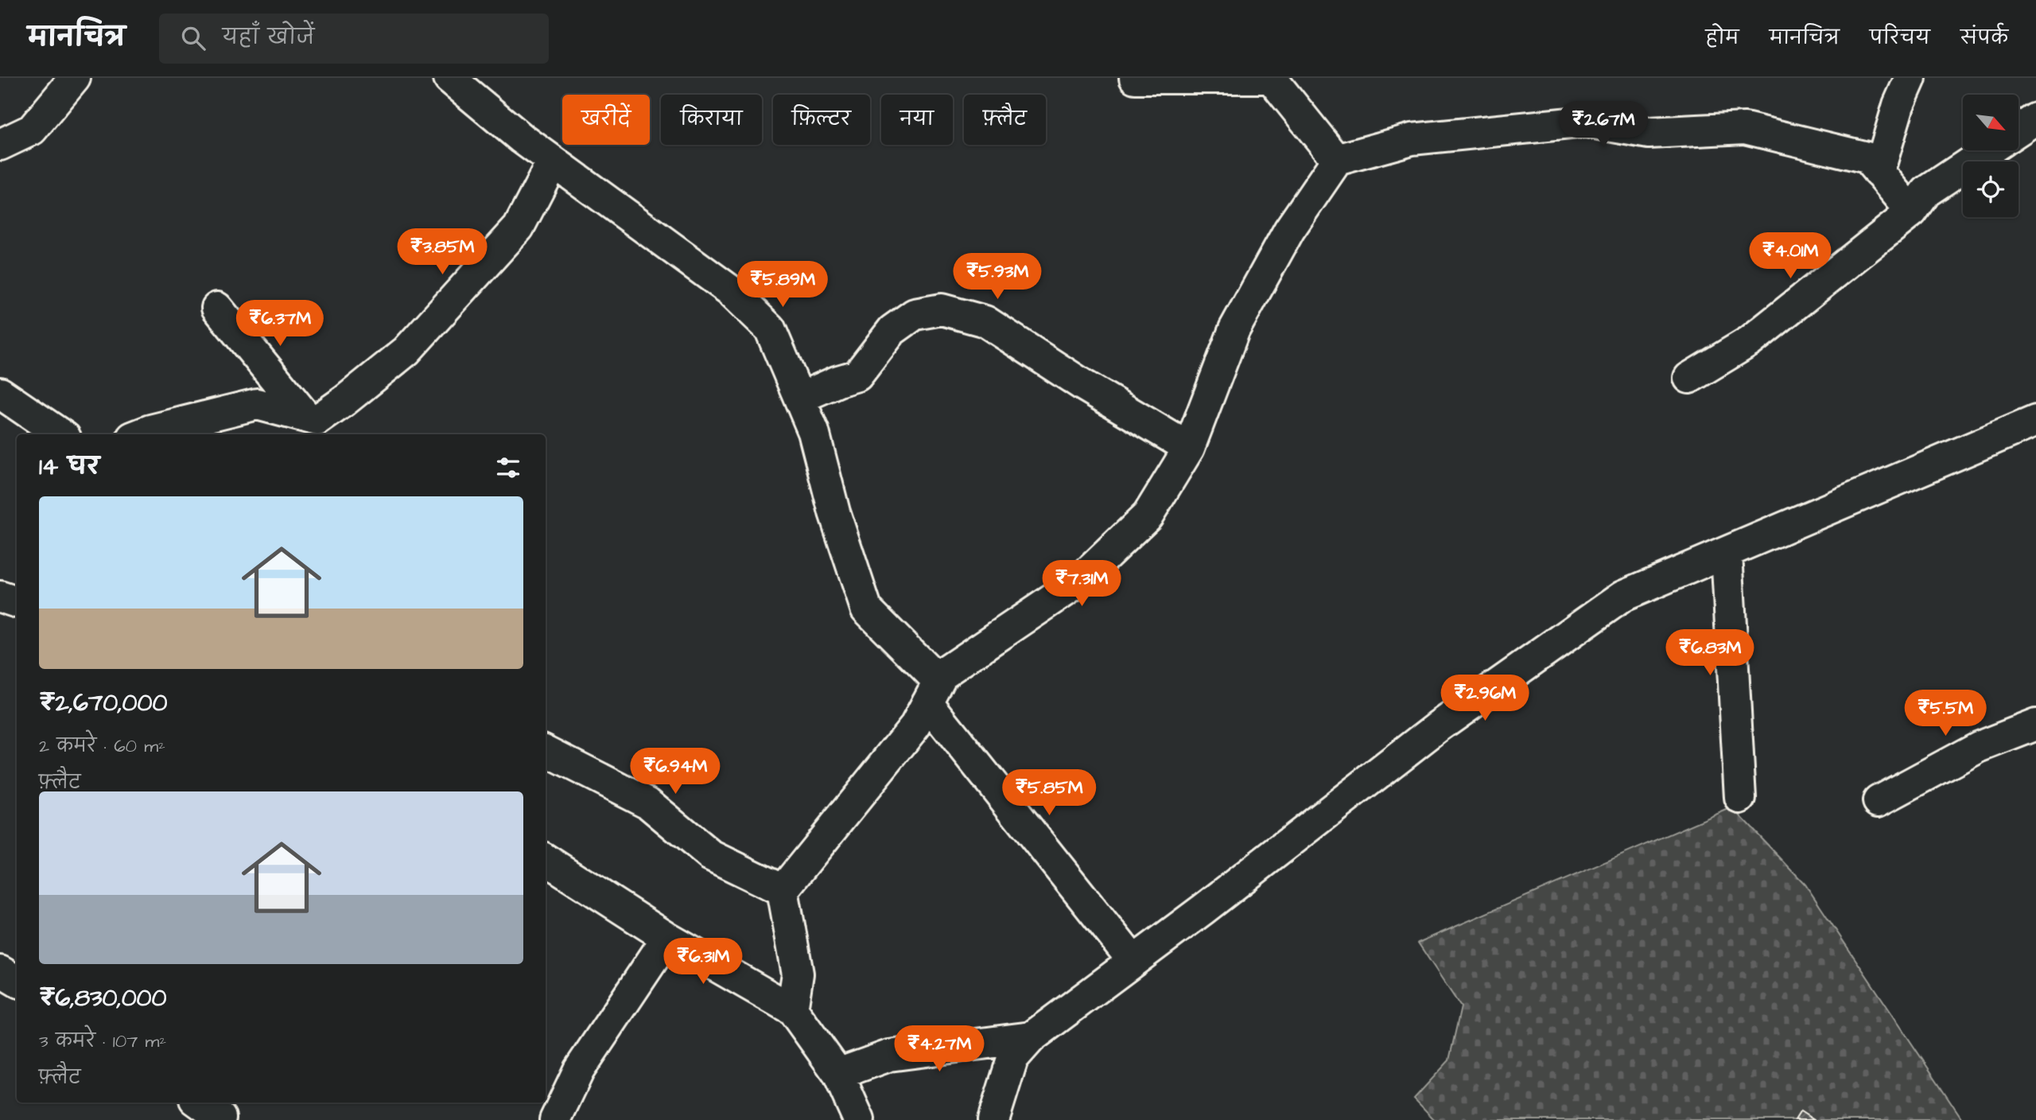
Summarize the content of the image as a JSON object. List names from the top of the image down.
{
  "north": "bottom right",
  "page": {
    "header": "मानचित्र",
    "search": "यहाँ खोजें",
    "nav": [
      "होम",
      "मानचित्र",
      "परिचय",
      "संपर्क"
    ],
    "chip": [
      "खरीदें",
      "किराया",
      "फ़िल्टर",
      "नया",
      "फ़्लैट"
    ],
    "price": [
      "₹2.67M",
      "₹3.85M",
      "₹4.01M",
      "₹5.93M",
      "₹5.89M",
      "₹6.37M",
      "₹7.31M",
      "₹6.83M",
      "₹2.96M",
      "₹5.5M",
      "₹6.94M",
      "₹5.85M",
      "₹6.31M",
      "₹4.27M"
    ],
    "heading": "14 घर",
    "list": [
      {
        "name": "₹2,670,000",
        "note": "2 कमरे · 60 m² · फ़्लैट"
      },
      {
        "name": "₹6,830,000",
        "note": "3 कमरे · 107 m² · फ़्लैट"
      }
    ]
  }
}
